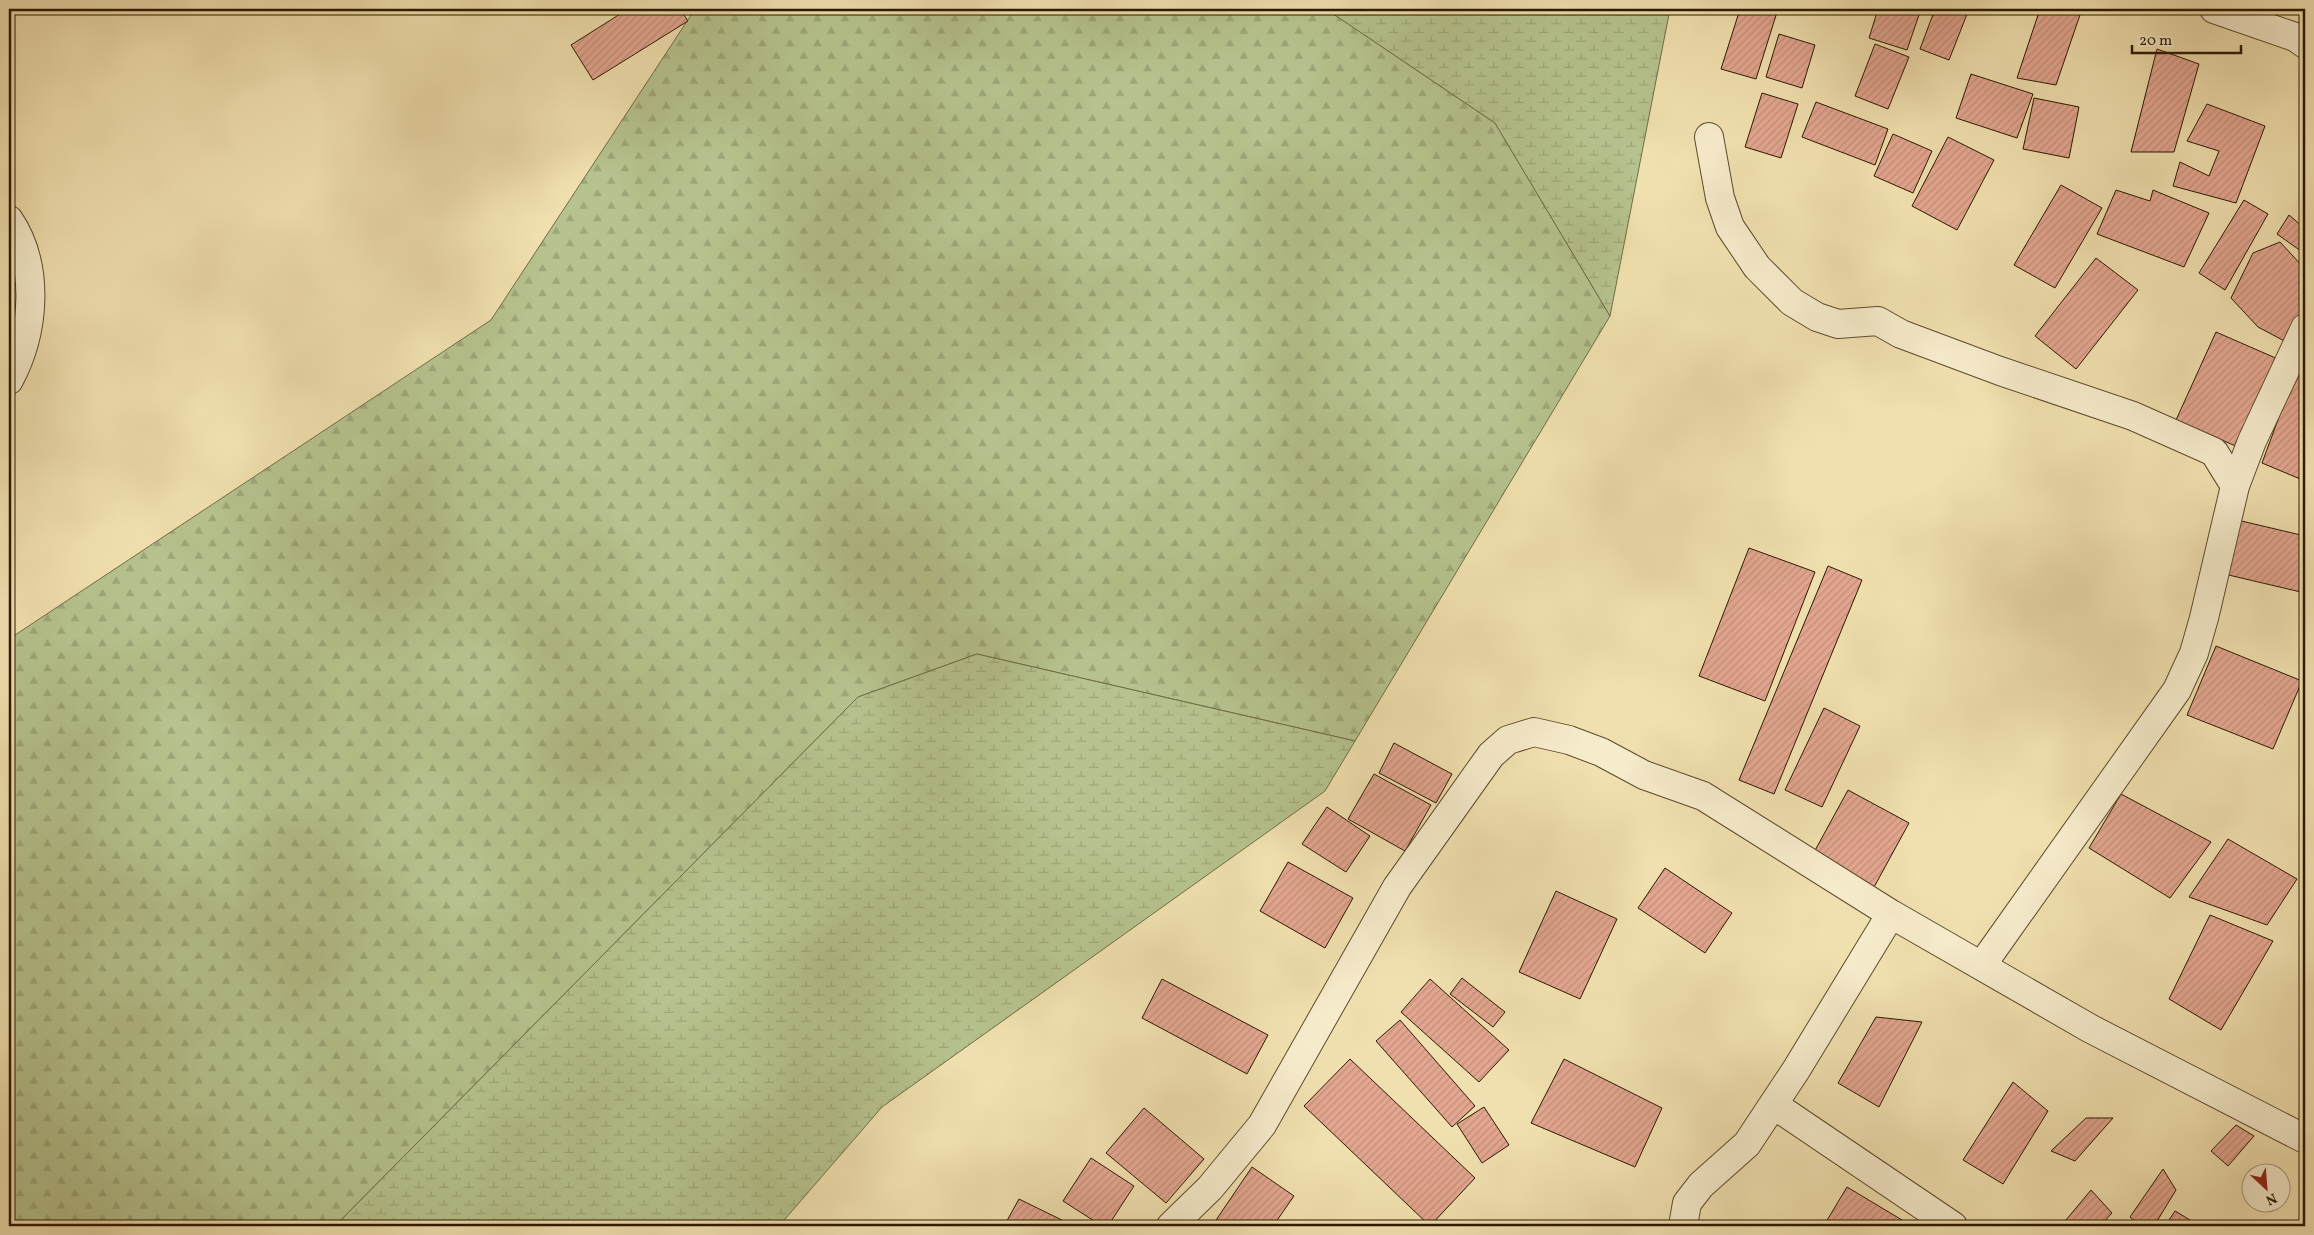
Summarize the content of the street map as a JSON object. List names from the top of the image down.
{
  "scale_bar": "20 m",
  "north": "bottom right"
}
